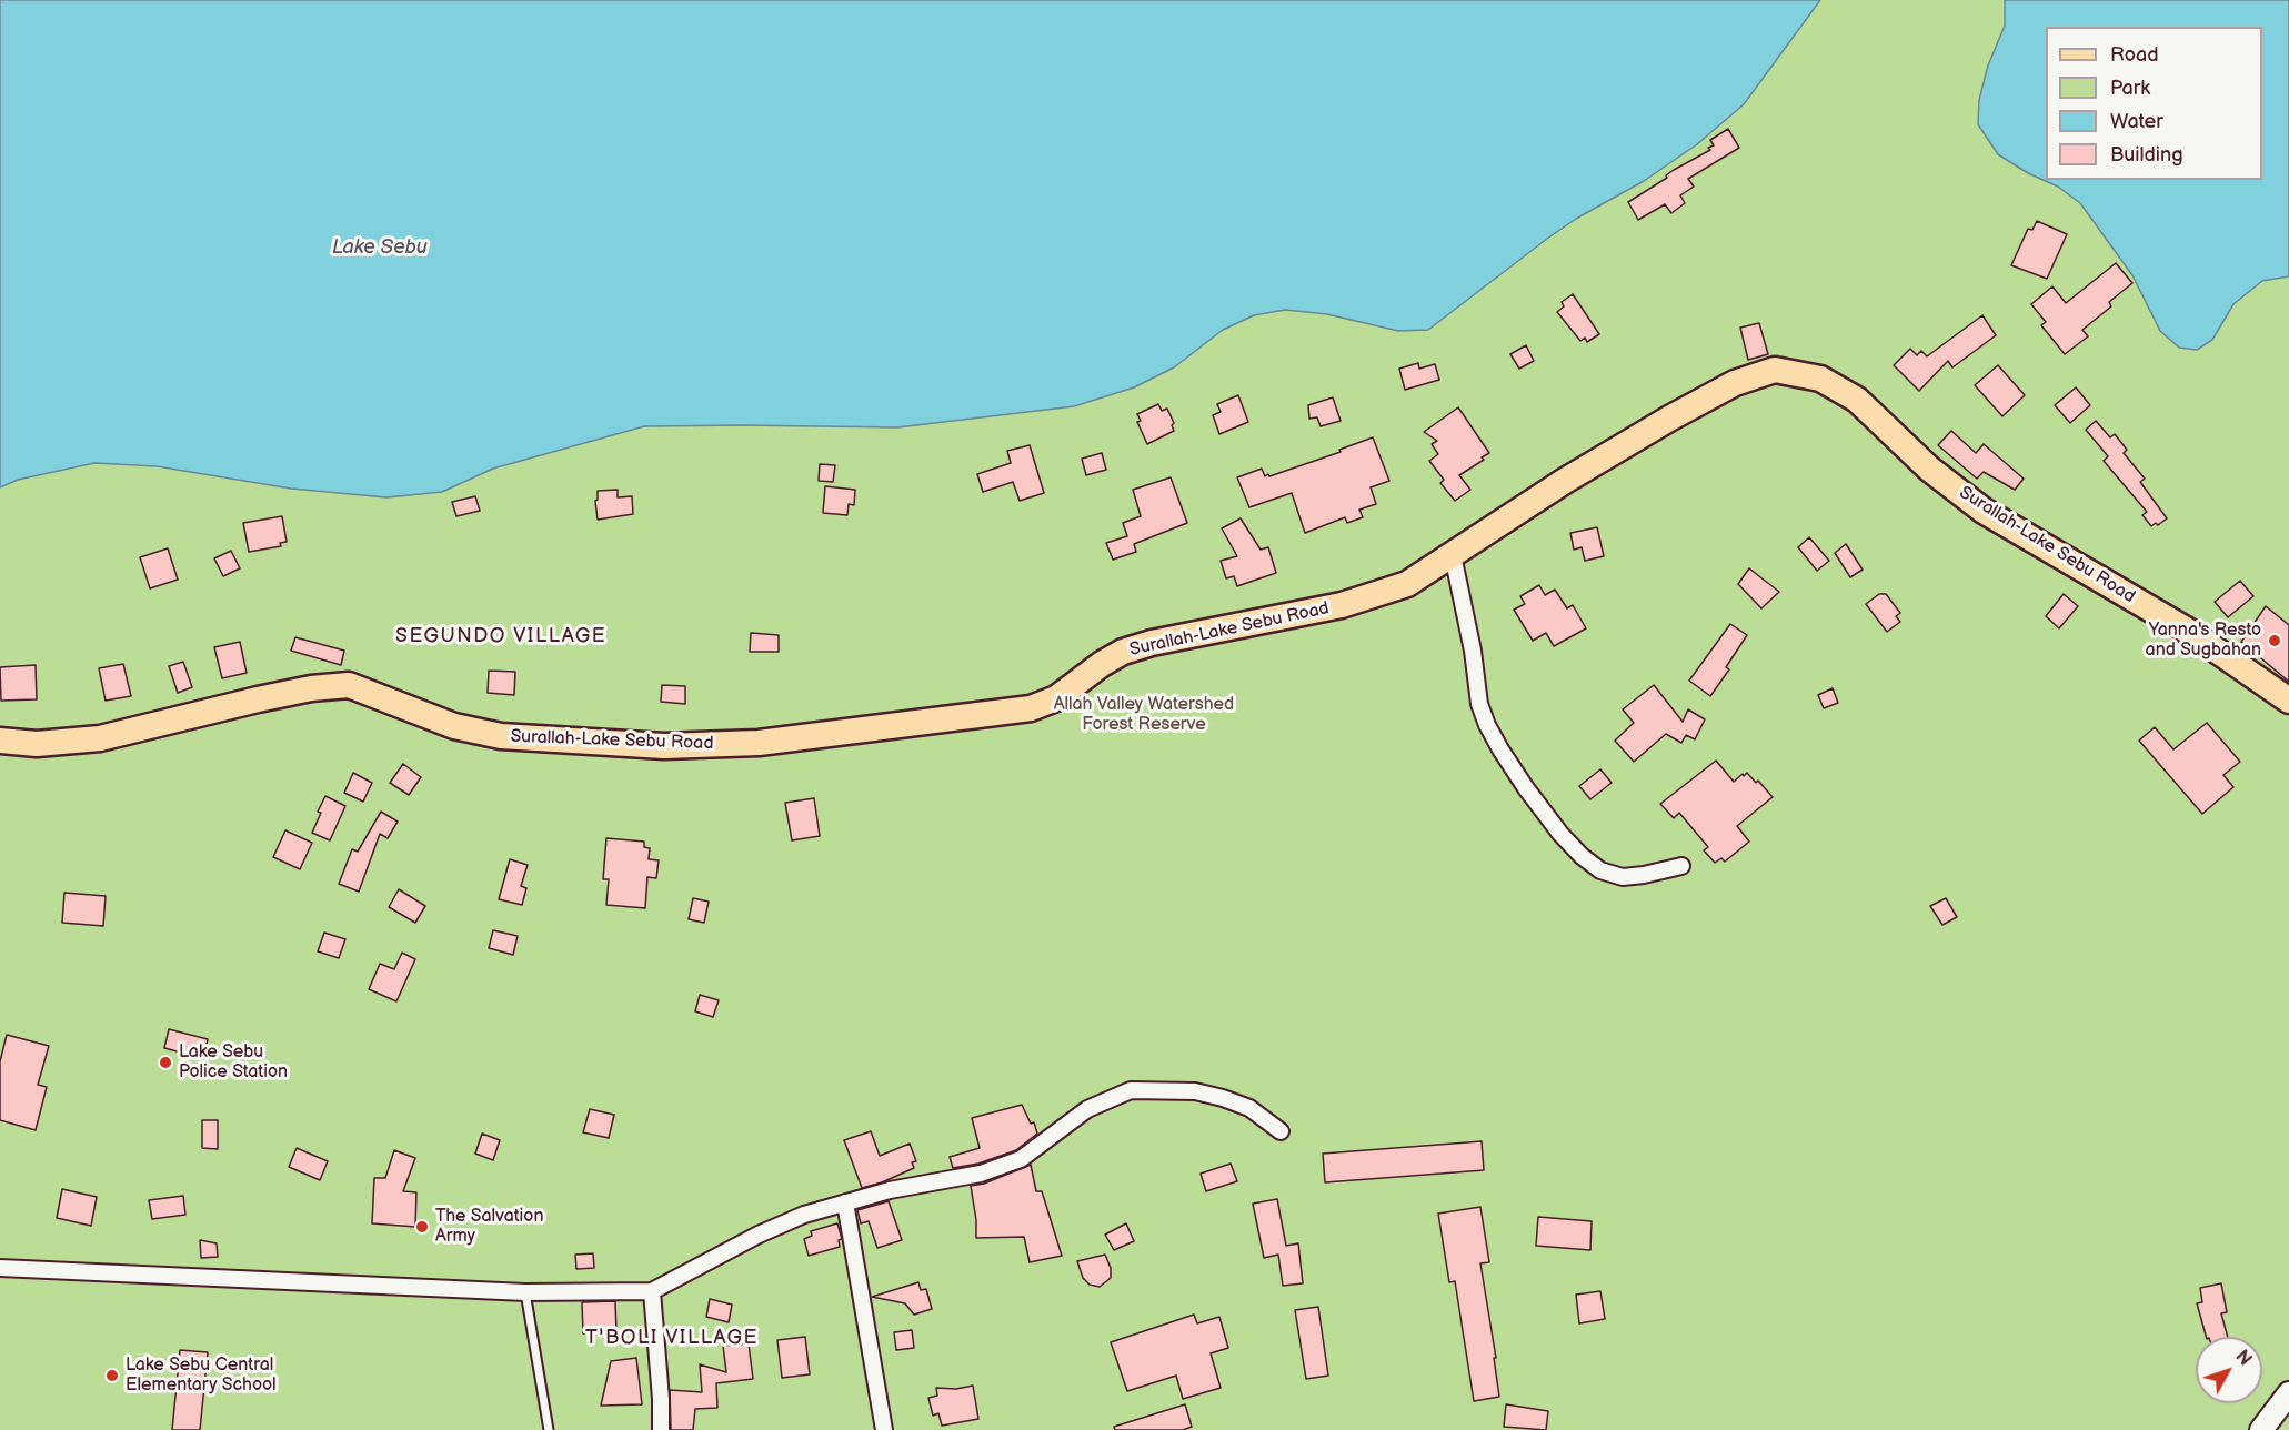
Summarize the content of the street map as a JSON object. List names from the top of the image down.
{
  "streets": {
    "main road": ["Surallah-Lake Sebu Road"]
  },
  "districts": ["SEGUNDO VILLAGE", "T'BOLI VILLAGE"],
  "water": ["Lake Sebu"],
  "parks": ["Allah Valley Watershed Forest Reserve"],
  "places": [
    "Yanna's Resto and Sugbahan",
    "Lake Sebu Police Station",
    "The Salvation Army",
    "Lake Sebu Central Elementary School"
  ],
  "legend": [
    "Road",
    "Park",
    "Water",
    "Building"
  ],
  "north": "top right"
}
